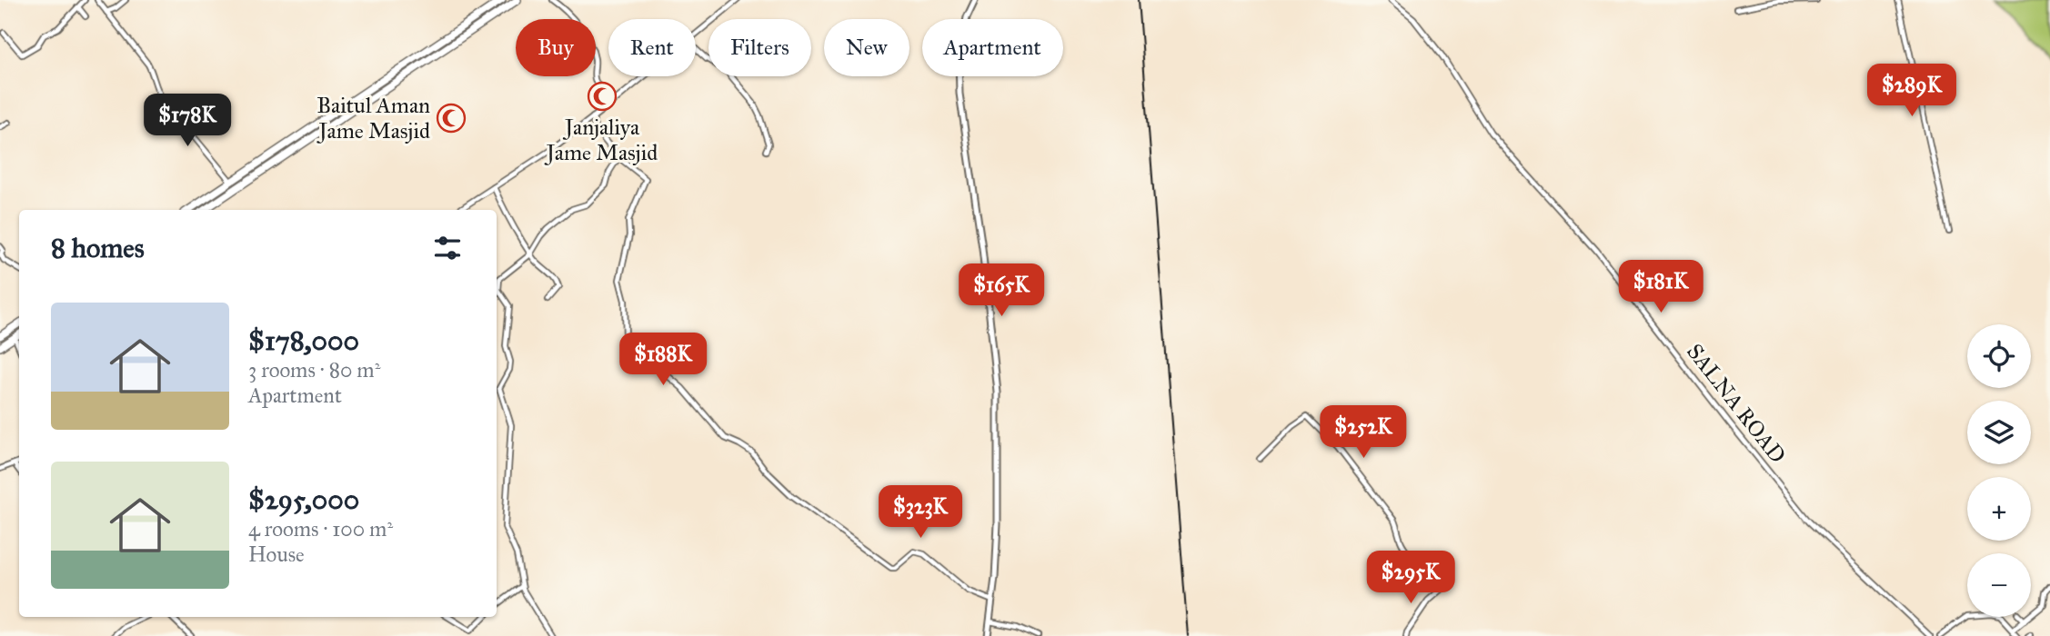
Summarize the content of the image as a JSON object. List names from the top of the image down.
{
  "streets": {
    "street": ["SALNA ROAD"]
  },
  "places": {
    "mosque": ["Janjaliya Jame Masjid", "Baitul Aman Jame Masjid"]
  },
  "page": {
    "chip": [
      "Buy",
      "Rent",
      "Filters",
      "New",
      "Apartment"
    ],
    "price": [
      "$289K",
      "$178K",
      "$181K",
      "$165K",
      "$188K",
      "$252K",
      "$323K",
      "$295K"
    ],
    "heading": "8 homes",
    "list": [
      {
        "name": "$178,000",
        "note": "3 rooms · 80 m² · Apartment"
      },
      {
        "name": "$295,000",
        "note": "4 rooms · 100 m² · House"
      }
    ],
    "map_buttons": ["+", "−"]
  }
}
